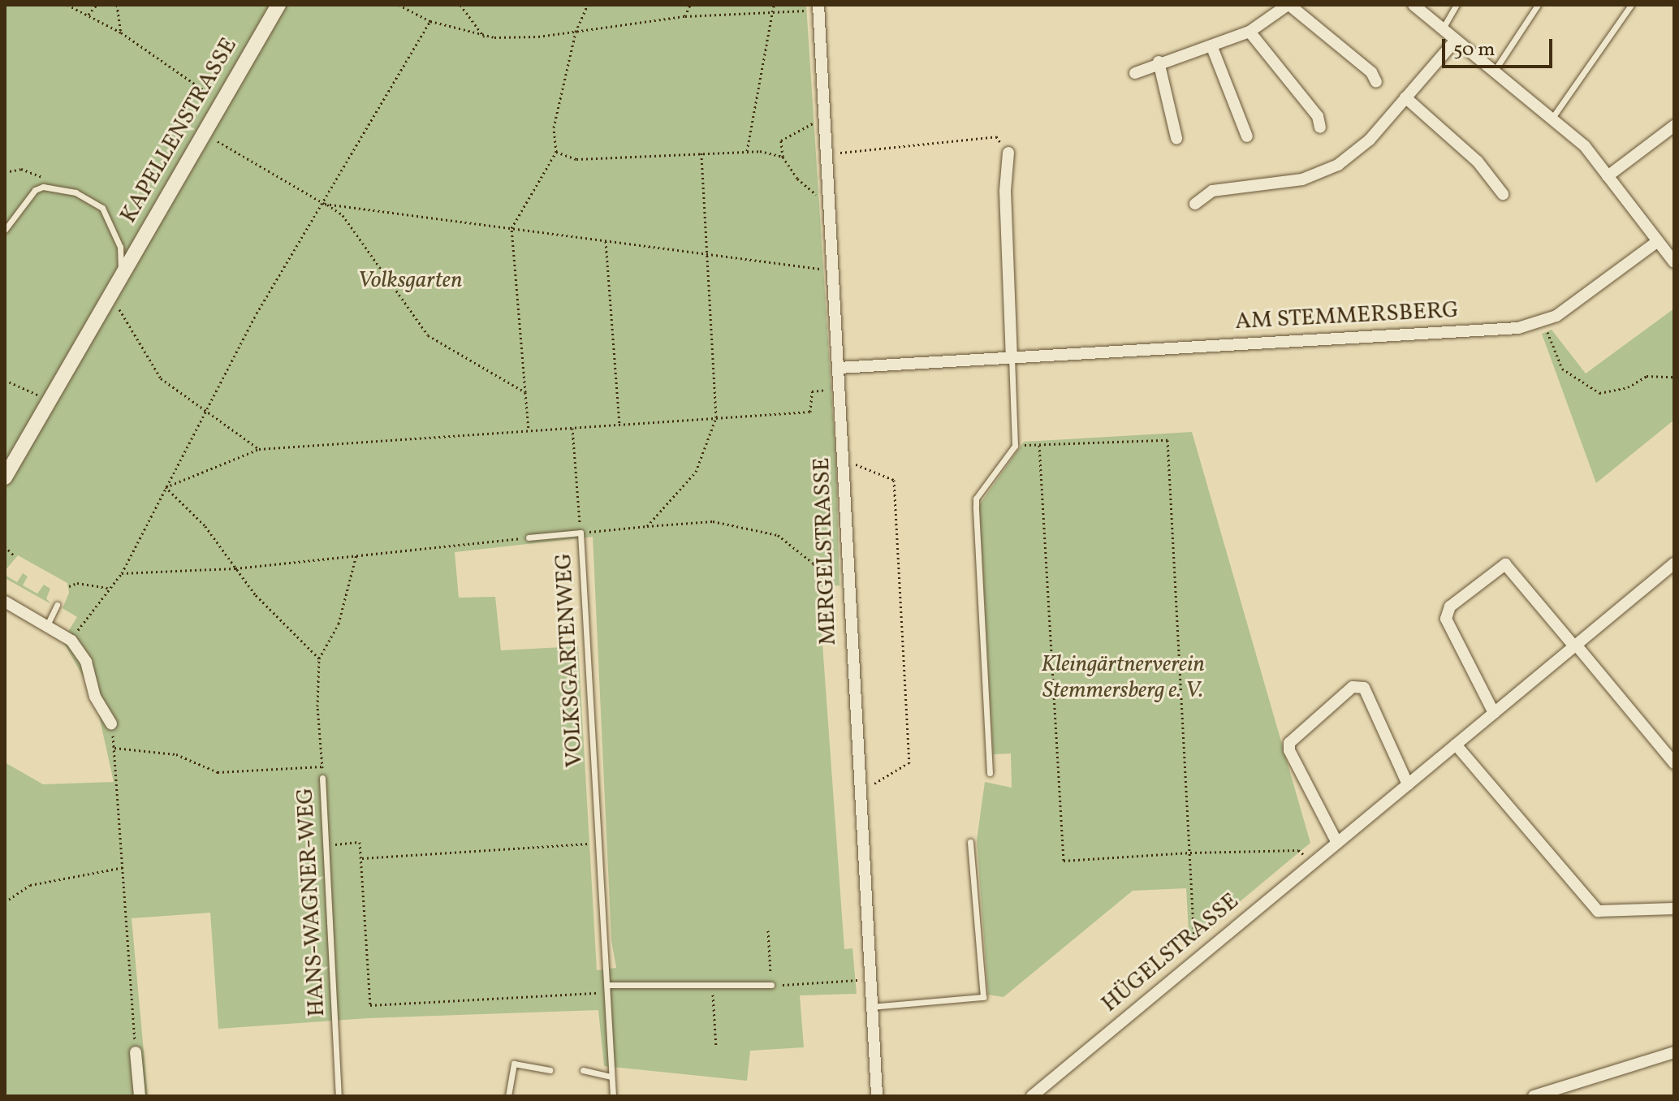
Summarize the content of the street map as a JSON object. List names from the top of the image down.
{
  "streets": {
    "street": [
      "KAPELLENSTRASSE",
      "AM STEMMERSBERG",
      "MERGELSTRASSE",
      "HÜGELSTRASSE"
    ],
    "lane": ["VOLKSGARTENWEG", "HANS-WAGNER-WEG"]
  },
  "crossings": [
    ["AM STEMMERSBERG", "MERGELSTRASSE"]
  ],
  "parks": ["Volksgarten", "Kleingärtnerverein Stemmersberg e. V."],
  "scale_bar": "50 m"
}
